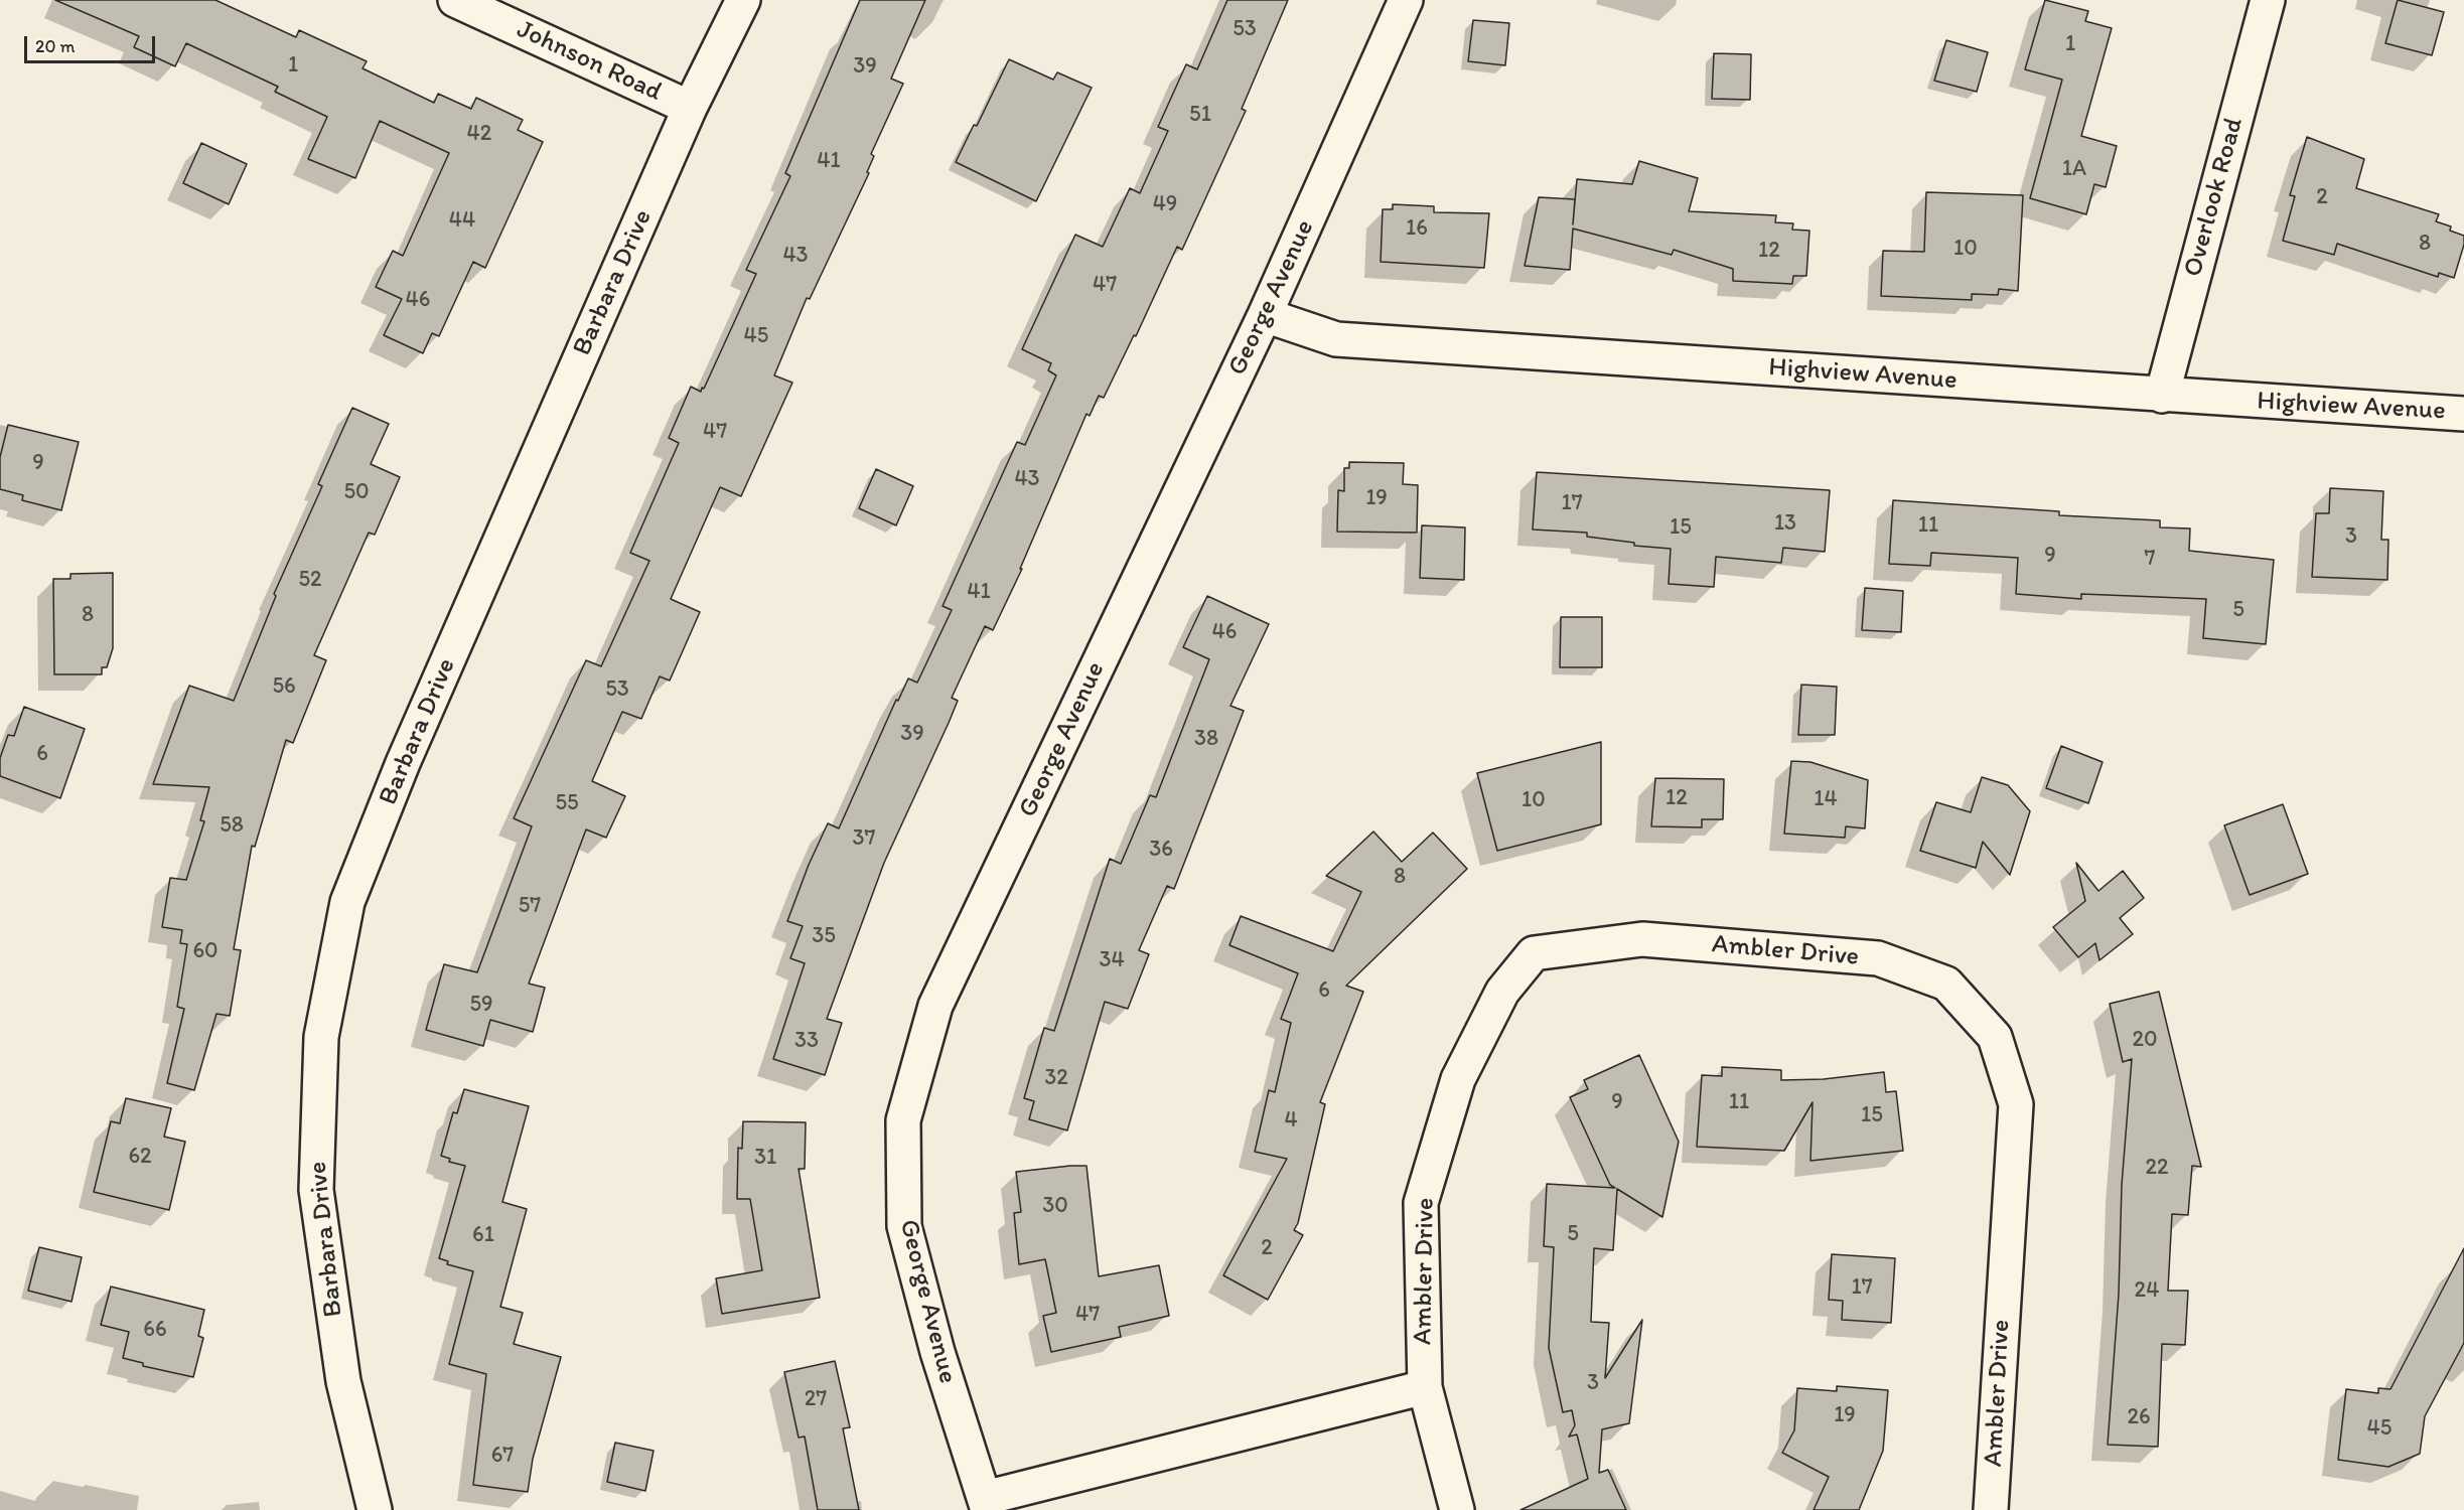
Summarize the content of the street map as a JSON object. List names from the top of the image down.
{
  "streets": {
    "street": [
      "Johnson Road",
      "Overlook Road",
      "Barbara Drive",
      "George Avenue",
      "Highview Avenue",
      "Ambler Drive"
    ]
  },
  "crossings": [
    ["Johnson Road", "Barbara Drive"],
    ["Overlook Road", "Highview Avenue"],
    ["George Avenue", "Highview Avenue"]
  ],
  "house_numbers": [
    "53",
    "1",
    "1",
    "39",
    "51",
    "42",
    "41",
    "1A",
    "2",
    "49",
    "44",
    "16",
    "8",
    "10",
    "12",
    "43",
    "47",
    "46",
    "45",
    "47",
    "9",
    "43",
    "50",
    "19",
    "17",
    "13",
    "11",
    "15",
    "3",
    "9",
    "7",
    "52",
    "41",
    "5",
    "8",
    "46",
    "56",
    "53",
    "39",
    "38",
    "6",
    "12",
    "14",
    "10",
    "55",
    "58",
    "37",
    "36",
    "8",
    "57",
    "35",
    "60",
    "34",
    "6",
    "59",
    "20",
    "33",
    "32",
    "9",
    "11",
    "15",
    "4",
    "62",
    "31",
    "22",
    "30",
    "5",
    "61",
    "2",
    "17",
    "24",
    "47",
    "66",
    "3",
    "27",
    "19",
    "26",
    "45",
    "67"
  ],
  "scale_bar": "20 m"
}
